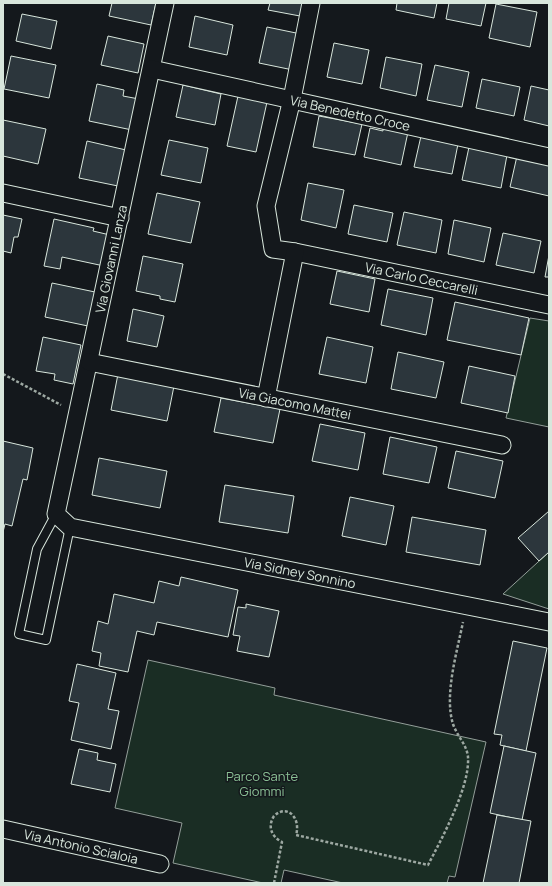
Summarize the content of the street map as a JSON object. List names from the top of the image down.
{
  "streets": {
    "street": [
      "Via Benedetto Croce",
      "Via Giovanni Lanza",
      "Via Carlo Ceccarelli",
      "Via Giacomo Mattei",
      "Via Sidney Sonnino",
      "Via Antonio Scialoia"
    ]
  },
  "crossings": [
    ["Via Benedetto Croce", "Via Giovanni Lanza"],
    ["Via Benedetto Croce", "Via Carlo Ceccarelli"],
    ["Via Giovanni Lanza", "Via Giacomo Mattei"]
  ],
  "parks": ["Parco Sante Giommi"]
}
